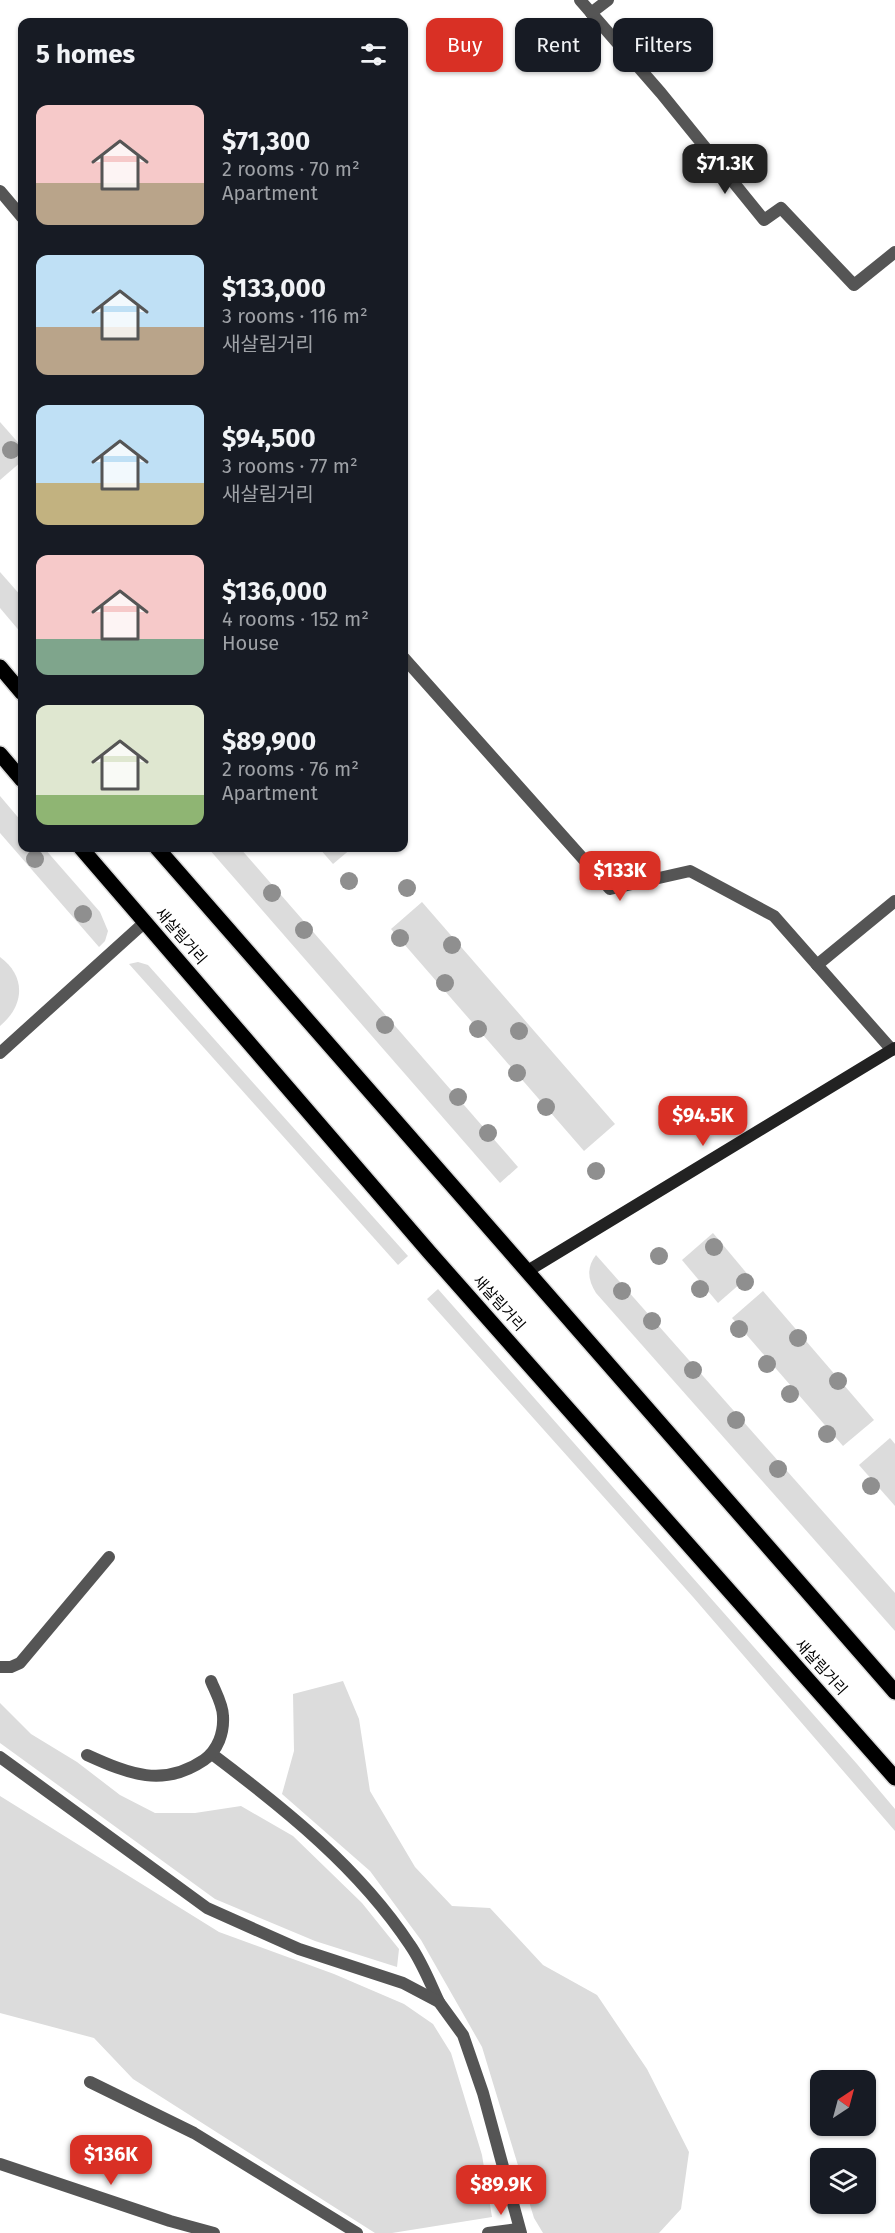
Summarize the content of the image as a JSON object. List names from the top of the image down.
{
  "streets": {
    "main road": ["새살림거리"]
  },
  "north": "top right",
  "page": {
    "chip": ["Buy", "Rent", "Filters"],
    "heading": "5 homes",
    "list": [
      {
        "name": "$71,300",
        "note": "2 rooms · 70 m² · Apartment"
      },
      {
        "name": "$133,000",
        "note": "3 rooms · 116 m² · 새살림거리"
      },
      {
        "name": "$94,500",
        "note": "3 rooms · 77 m² · 새살림거리"
      },
      {
        "name": "$136,000",
        "note": "4 rooms · 152 m² · House"
      },
      {
        "name": "$89,900",
        "note": "2 rooms · 76 m² · Apartment"
      }
    ],
    "price": [
      "$71.3K",
      "$133K",
      "$94.5K",
      "$136K",
      "$89.9K"
    ]
  }
}
